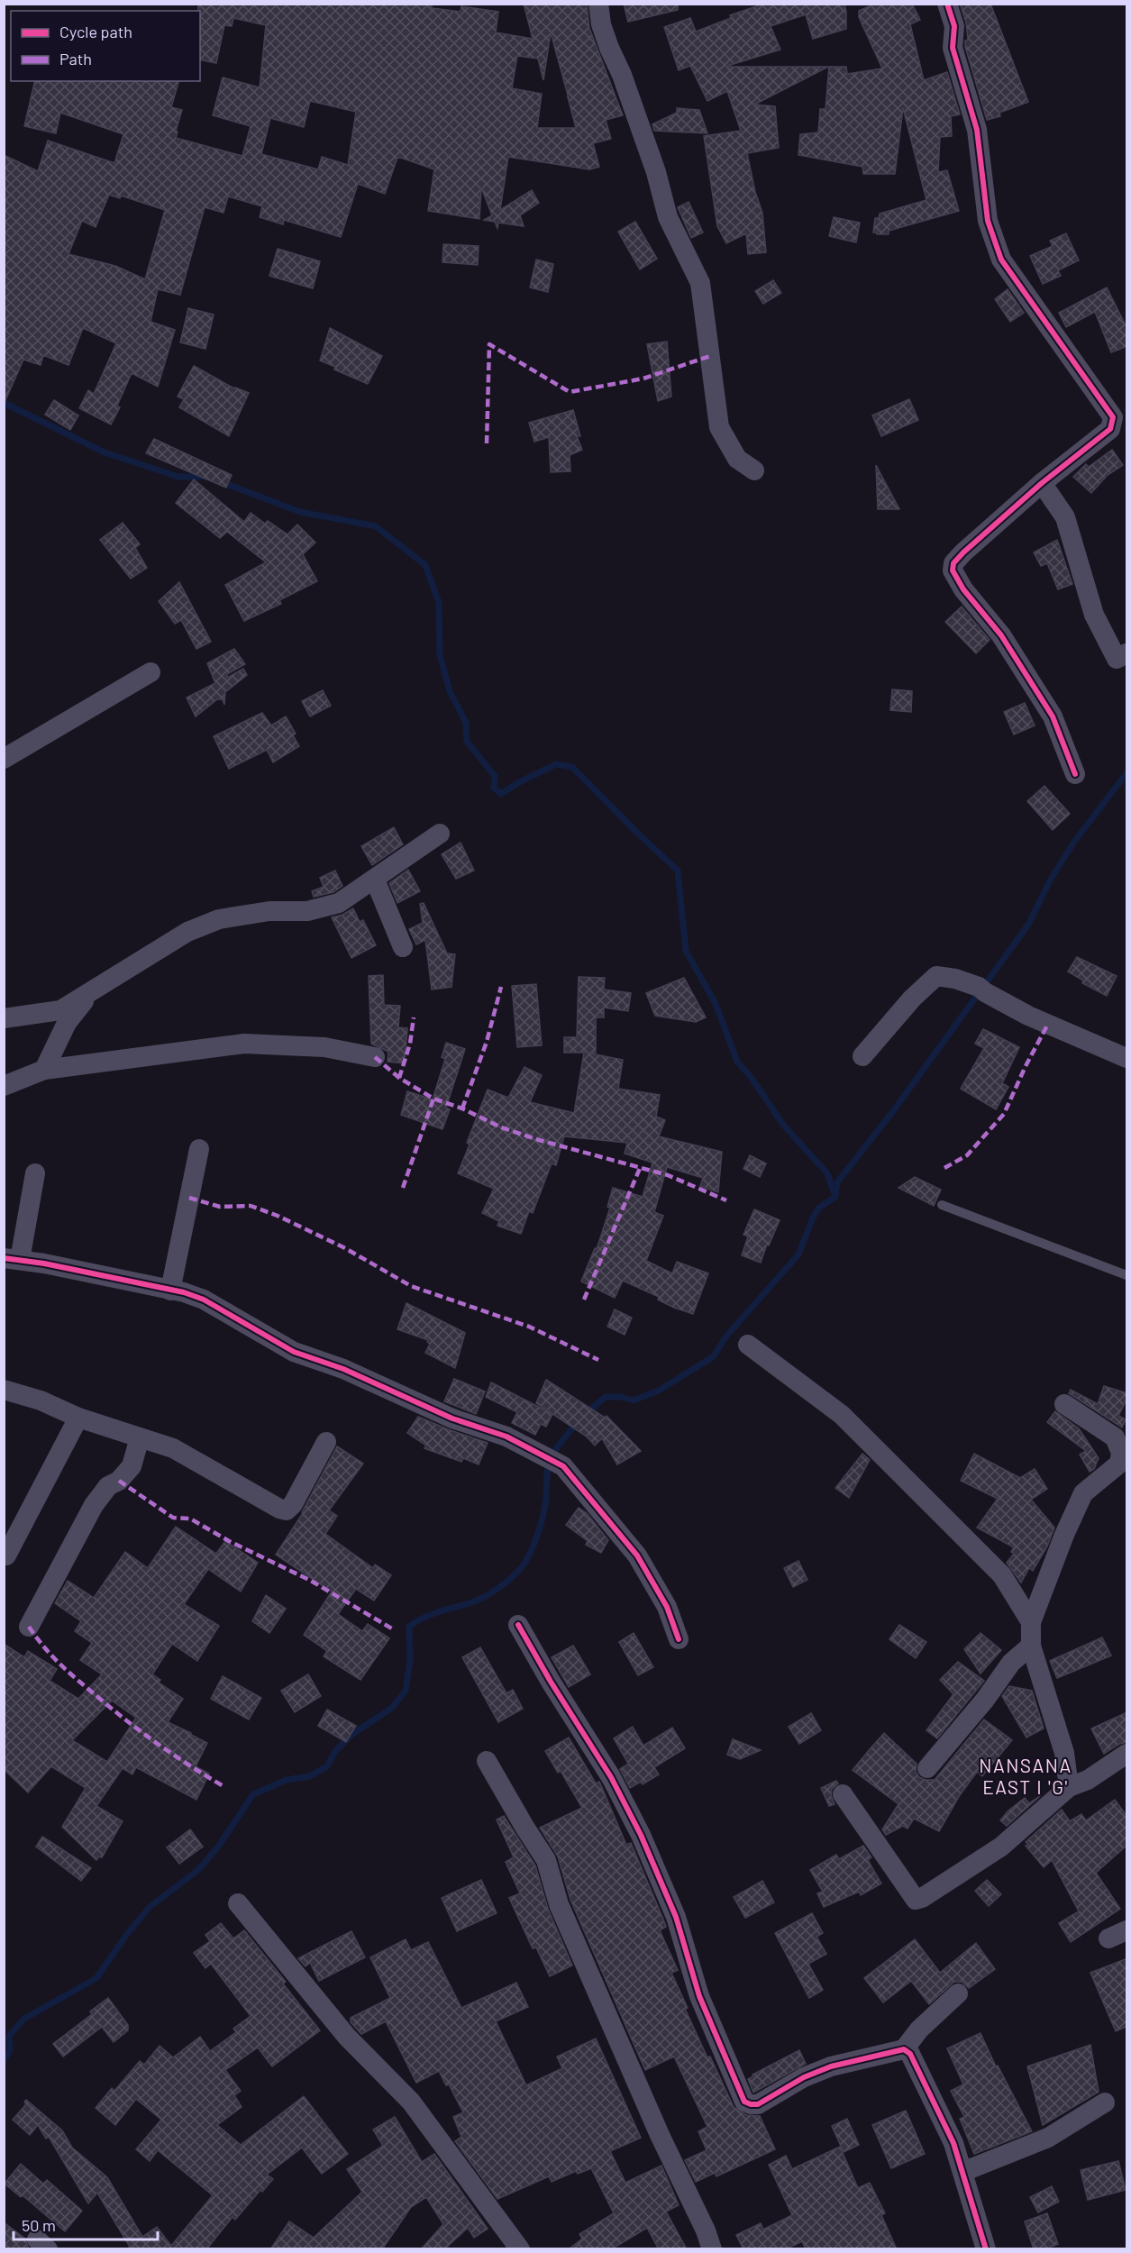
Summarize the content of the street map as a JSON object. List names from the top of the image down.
{
  "districts": ["NANSANA EAST I 'G'"],
  "legend": ["Cycle path", "Path"],
  "scale_bar": "50 m"
}
